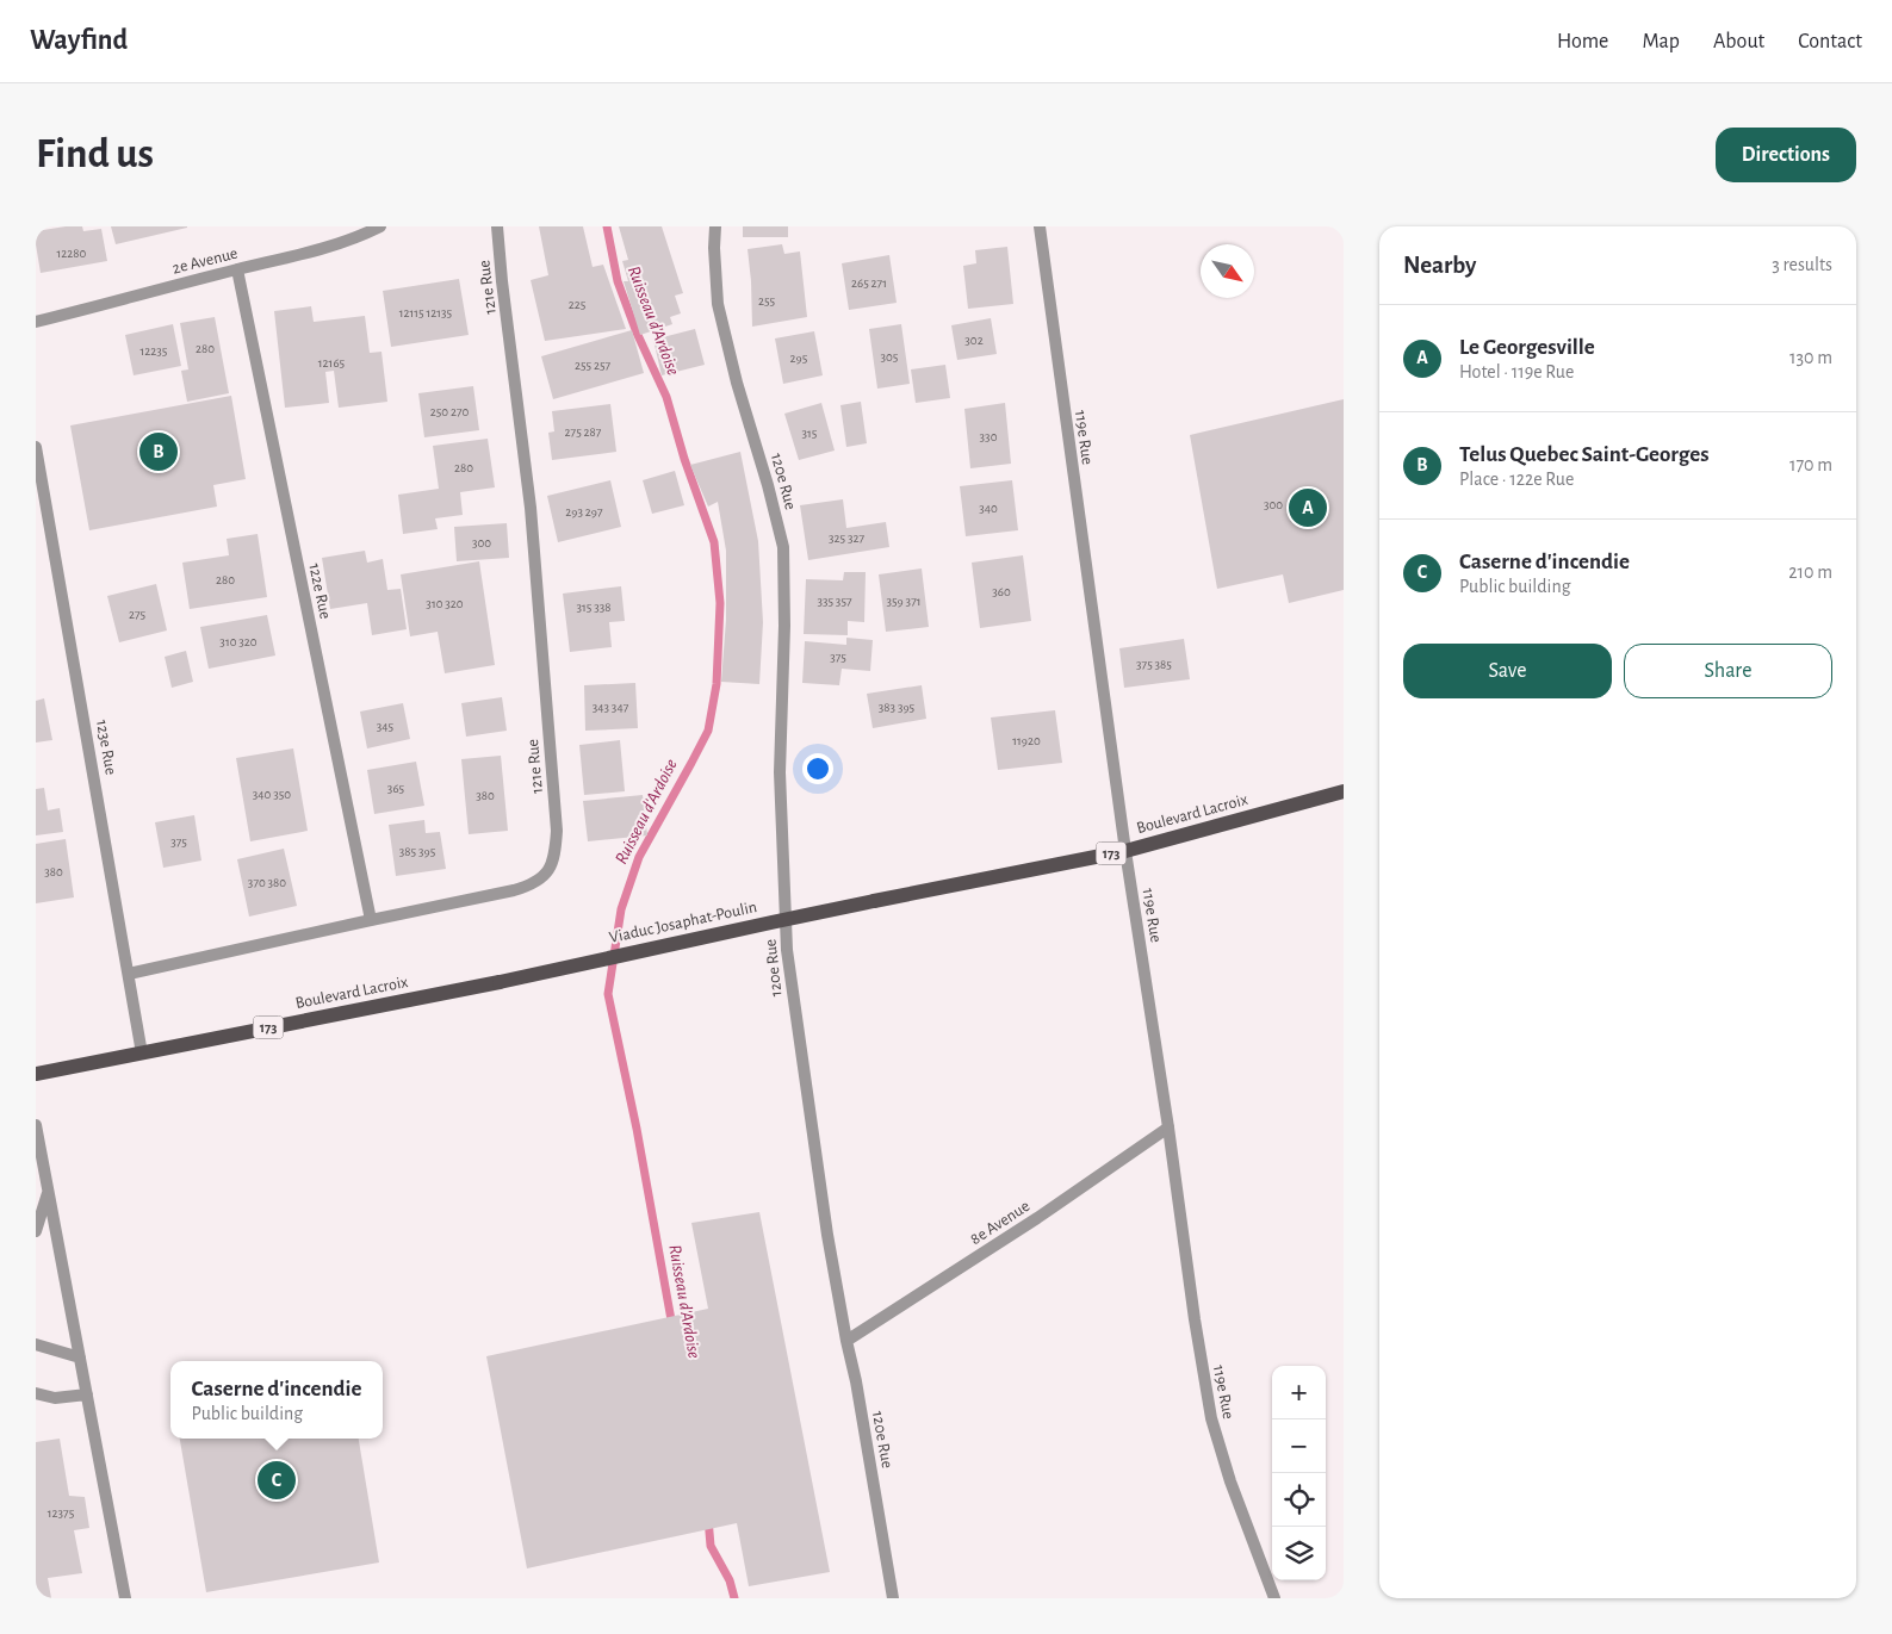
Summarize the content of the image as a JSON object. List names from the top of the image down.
{
  "streets": {
    "main road": ["Boulevard Lacroix", "173", "Viaduc Josaphat-Poulin"],
    "street": [
      "2e Avenue",
      "121e Rue",
      "119e Rue",
      "120e Rue",
      "122e Rue",
      "123e Rue",
      "8e Avenue"
    ]
  },
  "crossings": [
    ["2e Avenue", "122e Rue"],
    ["121e Rue", "122e Rue"],
    ["121e Rue", "123e Rue"],
    ["119e Rue", "Boulevard Lacroix"],
    ["119e Rue", "8e Avenue"],
    ["120e Rue", "8e Avenue"],
    ["123e Rue", "Boulevard Lacroix"],
    ["Boulevard Lacroix", "Viaduc Josaphat-Poulin"]
  ],
  "water": ["Ruisseau d'Ardoise"],
  "house_numbers": [
    "12280",
    "265 271",
    "255",
    "225",
    "12115 12135",
    "302",
    "280",
    "12235",
    "305",
    "295",
    "12165",
    "255 257",
    "250 270",
    "275 287",
    "315",
    "330",
    "280",
    "300",
    "340",
    "293 297",
    "325 327",
    "300",
    "280",
    "360",
    "335 357",
    "359 371",
    "310 320",
    "315 338",
    "275",
    "310 320",
    "375",
    "375 385",
    "343 347",
    "383 395",
    "345",
    "11920",
    "365",
    "340 350",
    "380",
    "375",
    "385 395",
    "380",
    "370 380",
    "12375"
  ],
  "north": "bottom right",
  "page": {
    "header": "Wayfind",
    "nav": [
      "Home",
      "Map",
      "About",
      "Contact"
    ],
    "buttons": [
      "Directions",
      ["Save", "Share"]
    ],
    "title": "Find us",
    "heading": ["Nearby", "3 results"],
    "list": [
      {
        "mark": "A",
        "name": "Le Georgesville",
        "note": "Hotel · 119e Rue",
        "value": "130 m"
      },
      {
        "mark": "B",
        "name": "Telus Quebec Saint-Georges",
        "note": "Place · 122e Rue",
        "value": "170 m"
      },
      {
        "mark": "C",
        "name": "Caserne d'incendie",
        "note": "Public building",
        "value": "210 m"
      }
    ],
    "pins": ["B", "A", "C"],
    "popup": ["Caserne d'incendie", "Public building"],
    "map_buttons": ["+", "−"]
  }
}
